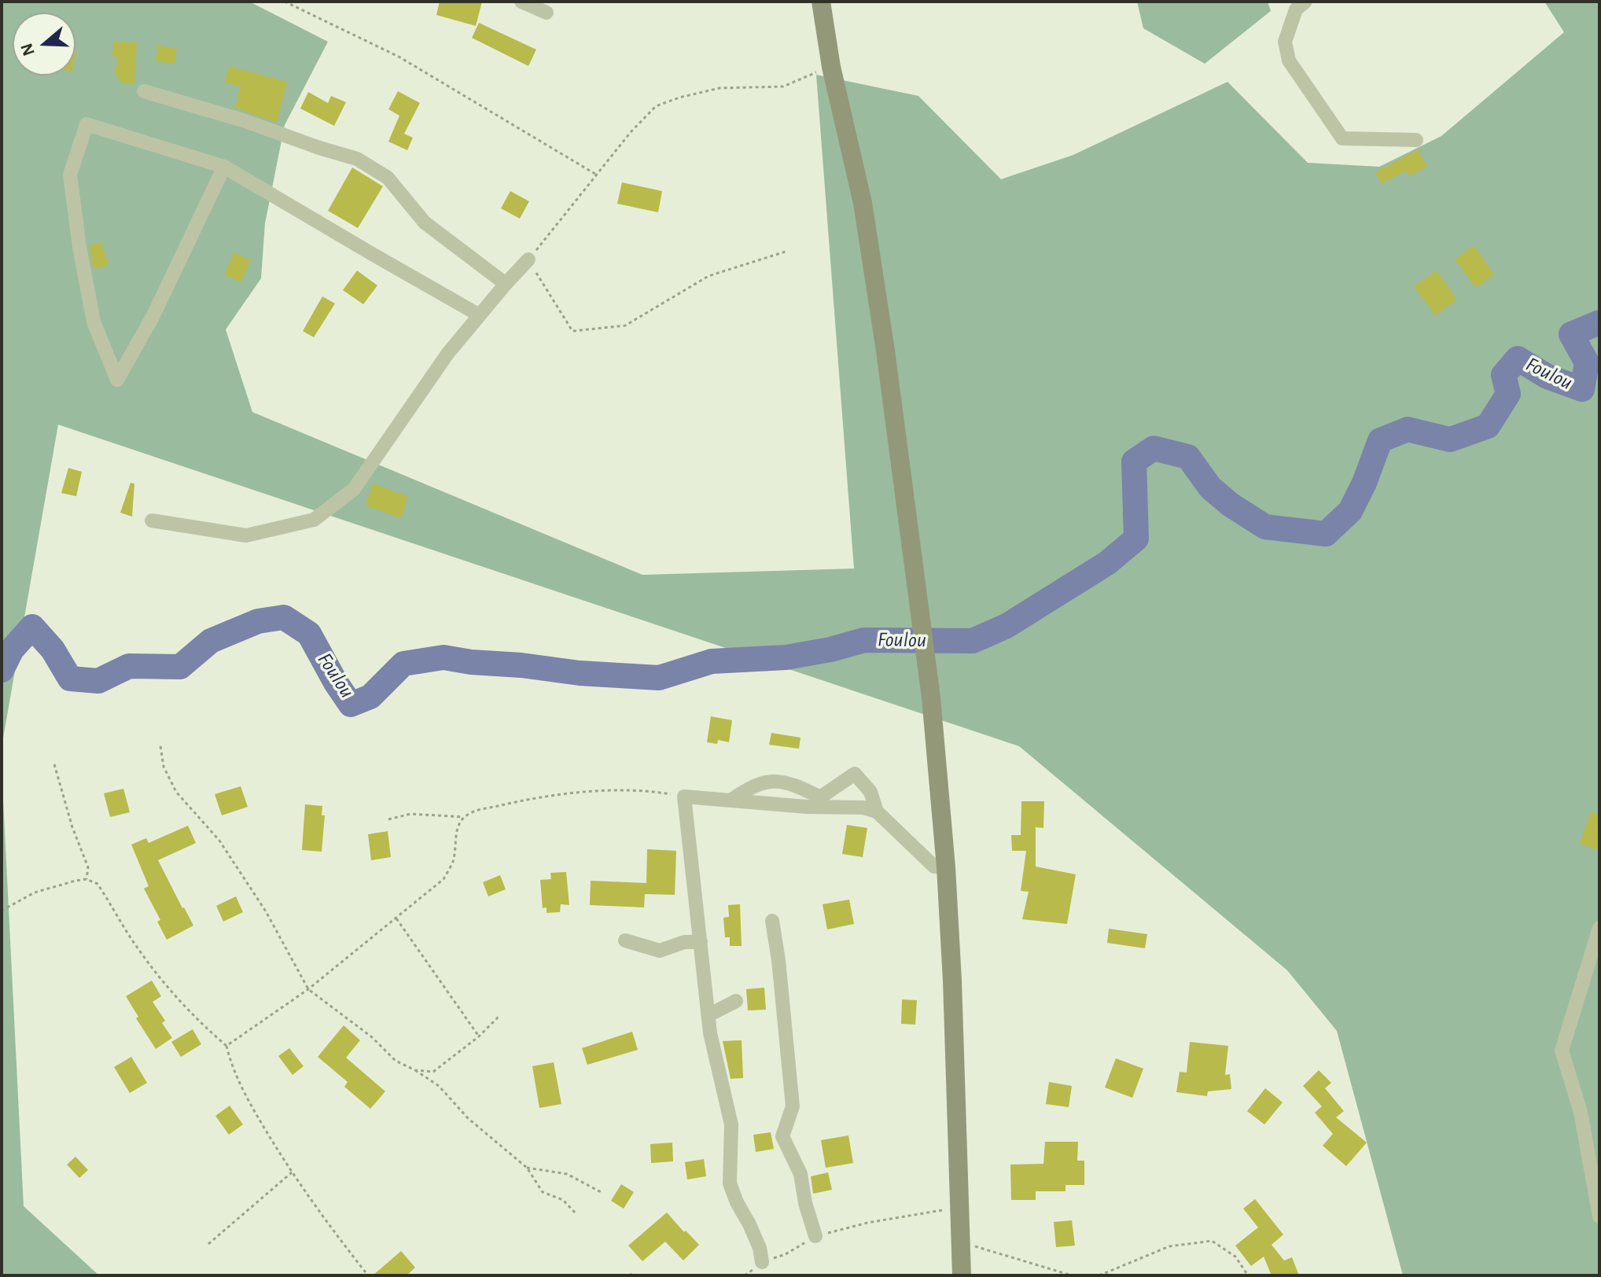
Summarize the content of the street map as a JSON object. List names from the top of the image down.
{
  "water": ["Foulou"],
  "north": "left"
}
